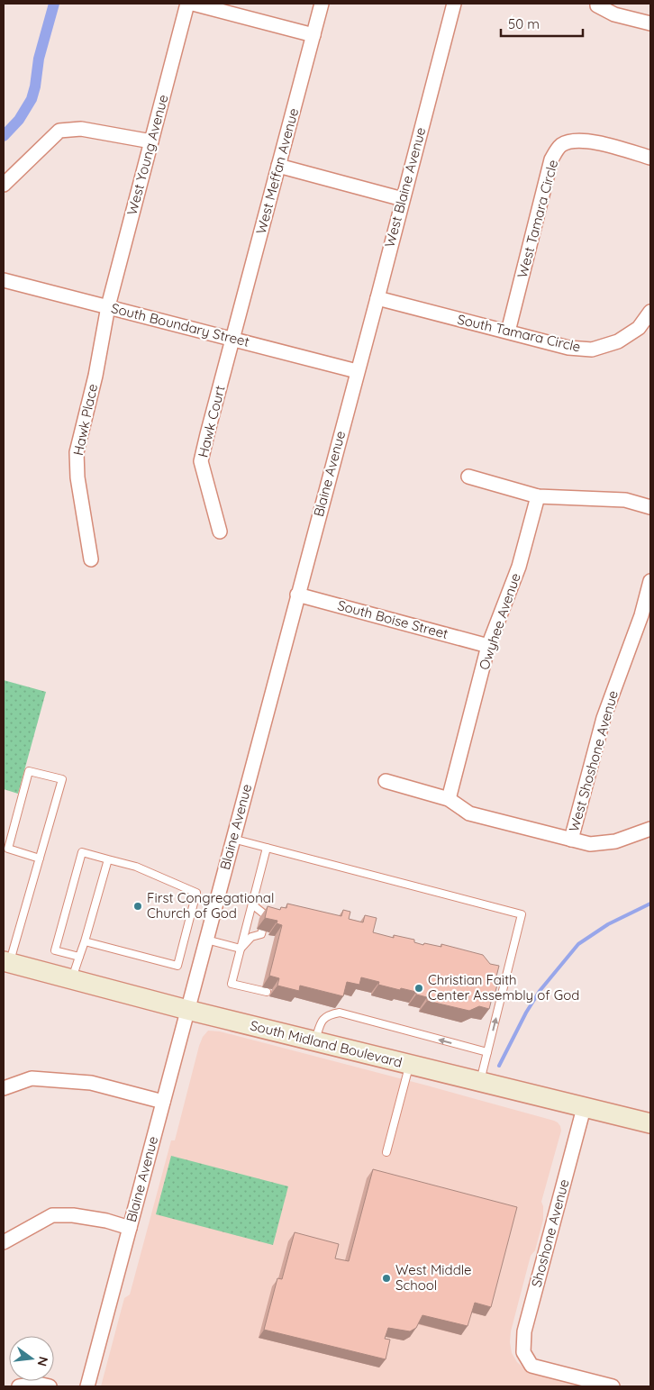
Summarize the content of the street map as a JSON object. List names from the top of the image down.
{
  "streets": {
    "main road": ["South Midland Boulevard"],
    "street": [
      "West Young Avenue",
      "West Meffan Avenue",
      "West Blaine Avenue",
      "West Tamara Circle",
      "South Boundary Street",
      "South Tamara Circle",
      "Hawk Place",
      "Hawk Court",
      "Blaine Avenue",
      "South Boise Street",
      "Owyhee Avenue",
      "West Shoshone Avenue",
      "Shoshone Avenue"
    ]
  },
  "crossings": [
    ["West Young Avenue", "South Boundary Street"],
    ["West Young Avenue", "Hawk Place"],
    ["West Meffan Avenue", "South Boundary Street"],
    ["West Meffan Avenue", "Hawk Court"],
    ["West Blaine Avenue", "South Boundary Street"],
    ["West Blaine Avenue", "South Tamara Circle"],
    ["West Blaine Avenue", "Blaine Avenue"],
    ["West Tamara Circle", "South Tamara Circle"],
    ["South Boundary Street", "Hawk Place"],
    ["South Boundary Street", "Hawk Court"],
    ["South Boundary Street", "Blaine Avenue"],
    ["Blaine Avenue", "South Boise Street"],
    ["Blaine Avenue", "South Midland Boulevard"],
    ["South Boise Street", "Owyhee Avenue"],
    ["South Midland Boulevard", "Shoshone Avenue"]
  ],
  "places": ["First Congregational Church of God", "Christian Faith Center Assembly of God", "West Middle School"],
  "scale_bar": "50 m",
  "north": "right"
}
